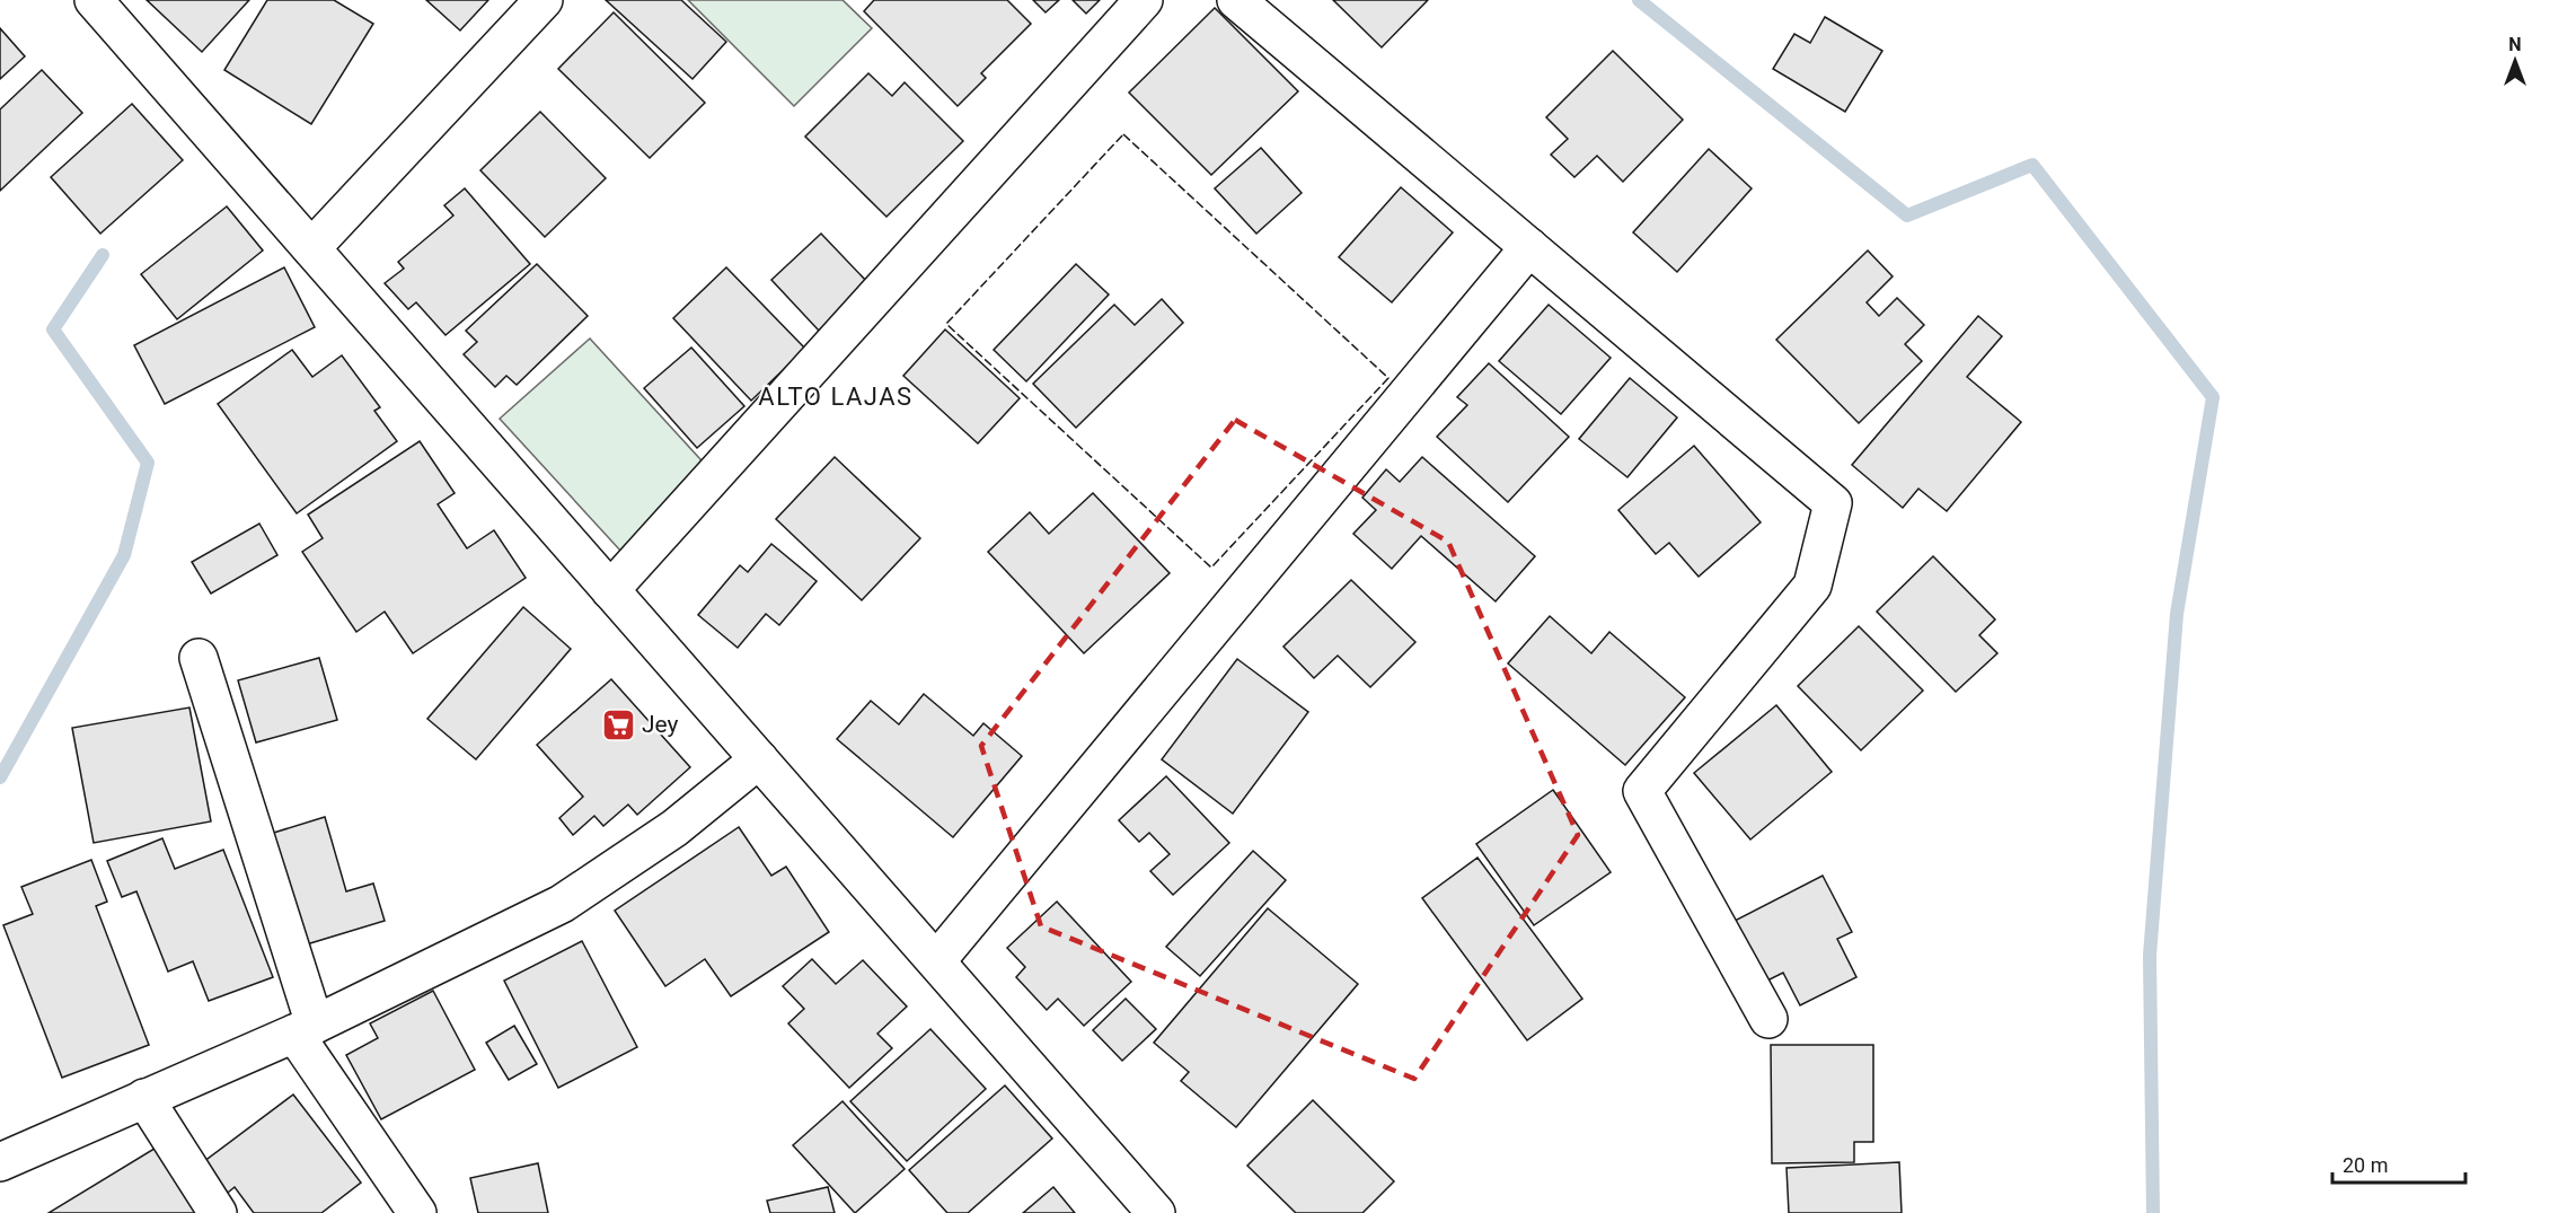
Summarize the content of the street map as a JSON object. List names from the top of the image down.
{
  "districts": ["ALTO LAJAS"],
  "places": {
    "supermarket": ["Jey"]
  },
  "scale_bar": "20 m",
  "north": "top"
}
